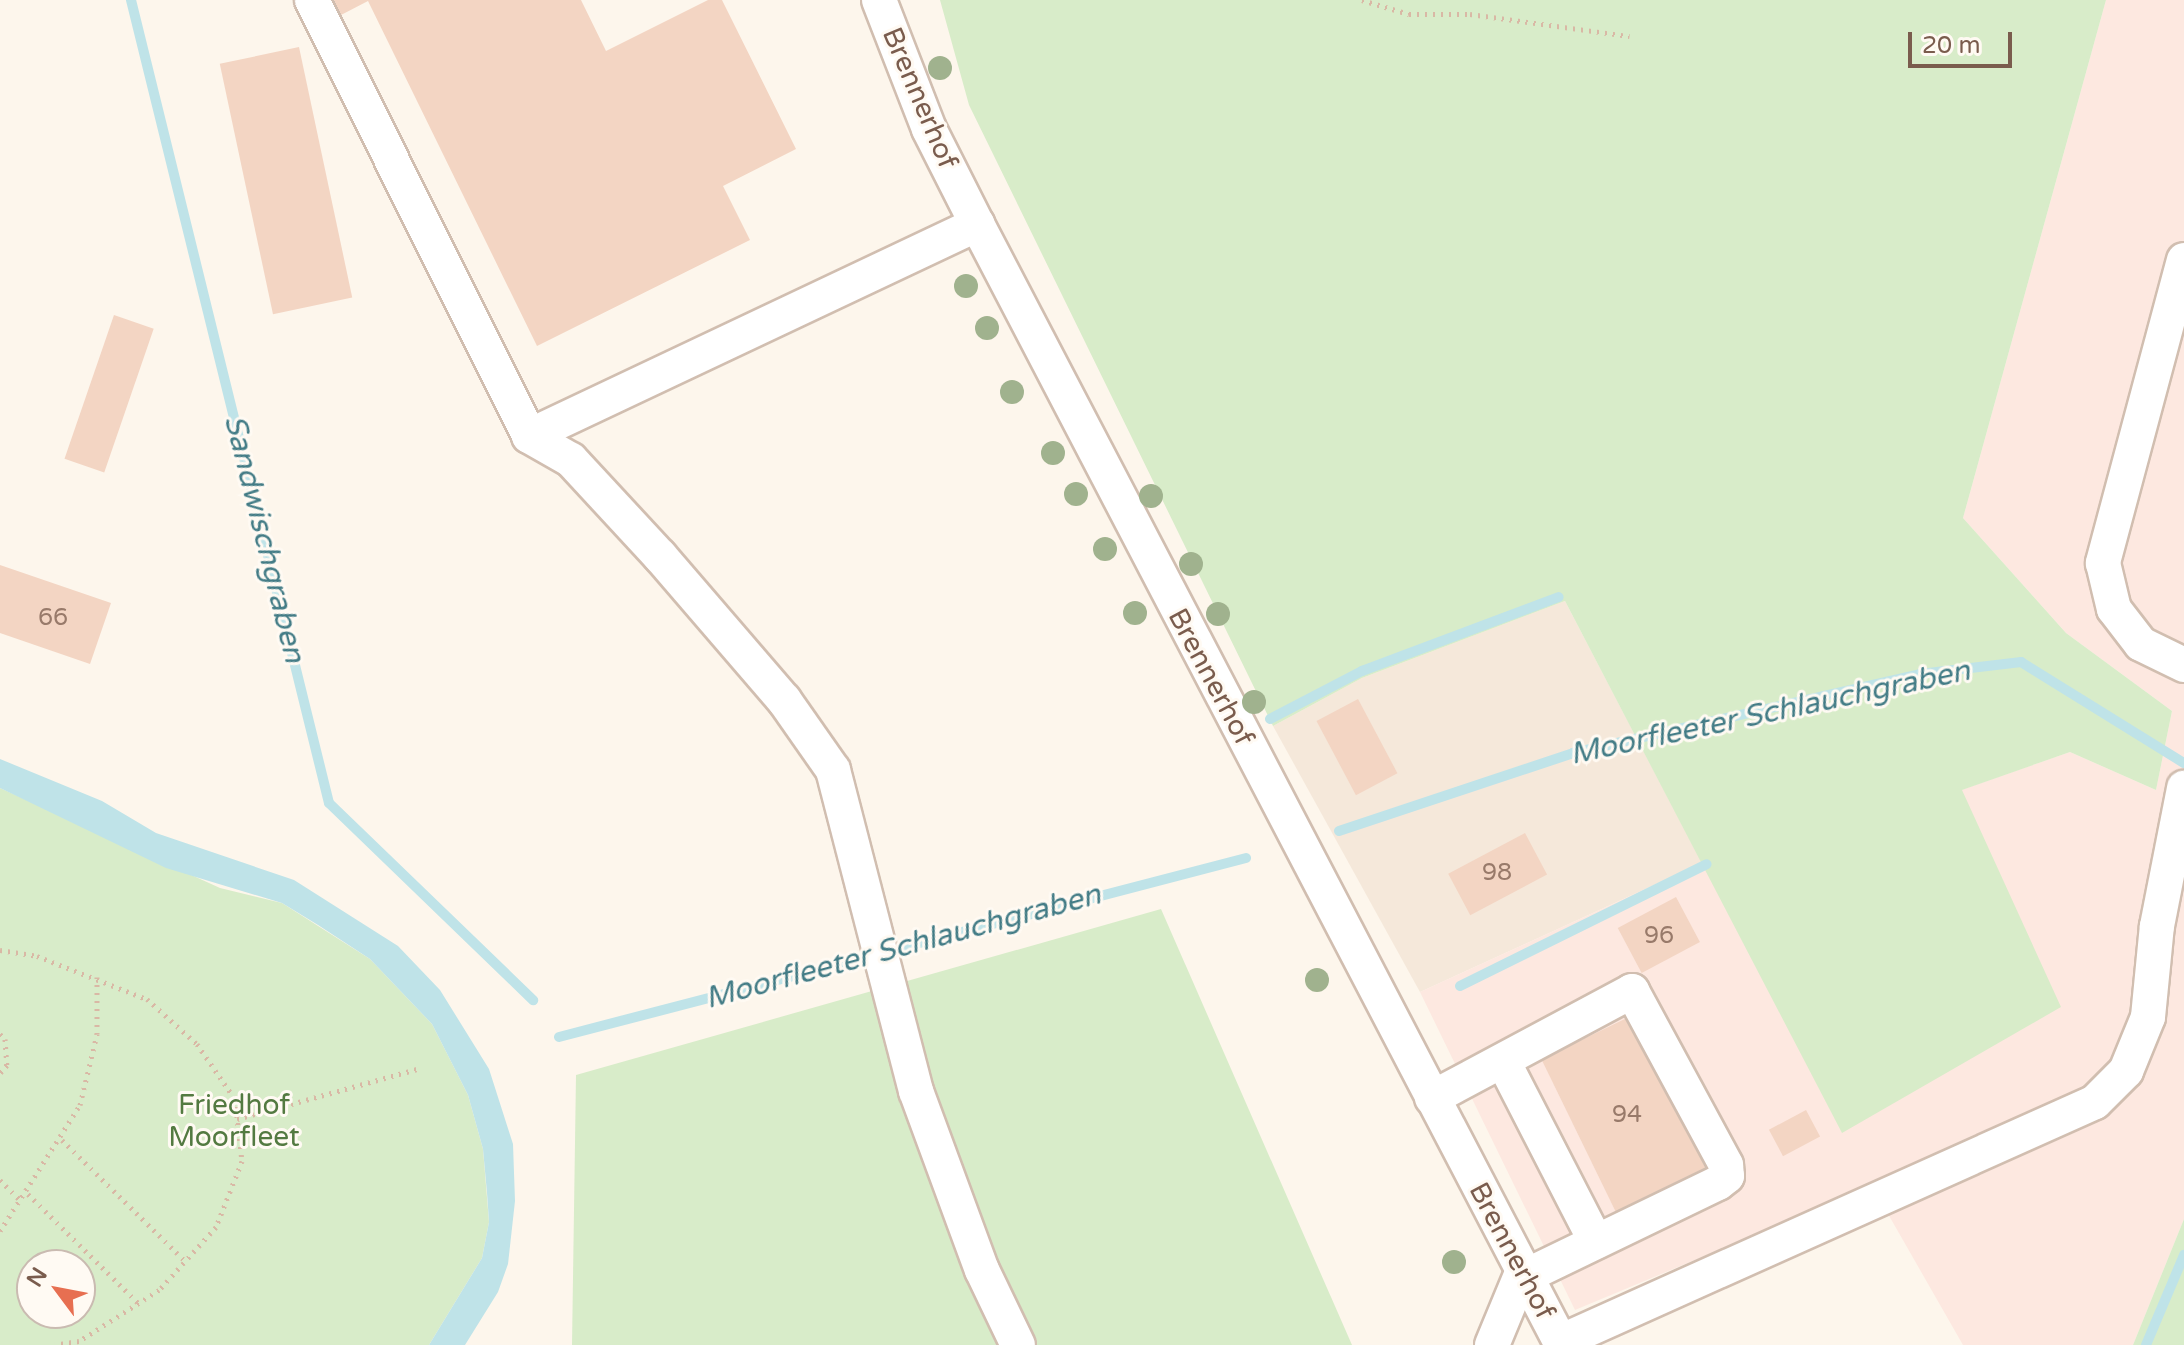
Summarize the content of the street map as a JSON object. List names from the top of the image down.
{
  "streets": {
    "street": ["Brennerhof"]
  },
  "water": ["Sandwischgraben", "Moorfleeter Schlauchgraben"],
  "parks": ["Friedhof Moorfleet"],
  "house_numbers": [
    "66",
    "98",
    "96",
    "94"
  ],
  "scale_bar": "20 m",
  "north": "top left"
}
